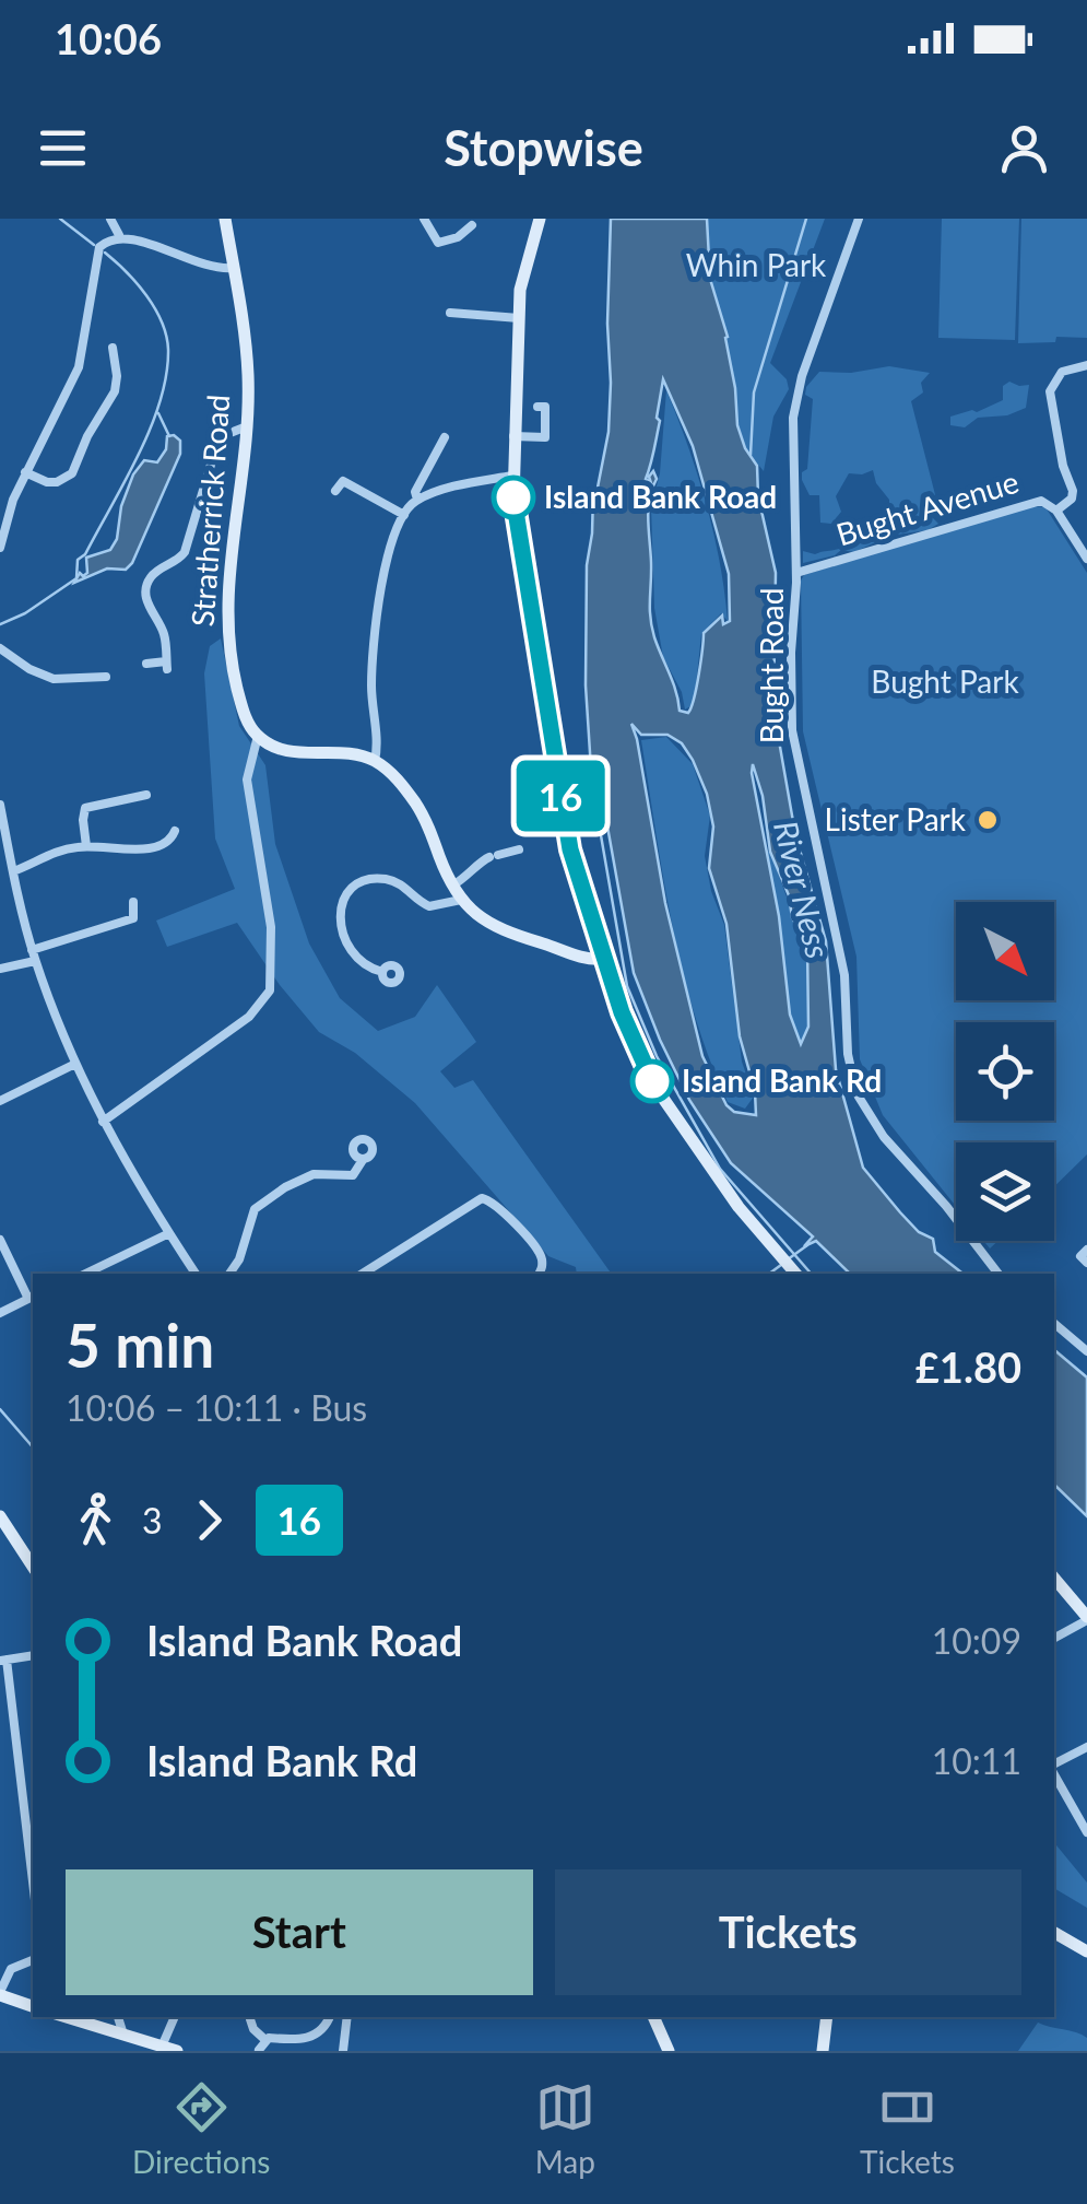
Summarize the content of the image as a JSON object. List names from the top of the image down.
{
  "streets": {
    "main road": ["Stratherrick Road"],
    "street": ["Bught Avenue", "Bught Road"]
  },
  "crossings": [
    ["Bught Avenue", "Bught Road"]
  ],
  "water": ["River Ness"],
  "parks": ["Whin Park", "Bught Park"],
  "places": ["Island Bank Road", "Lister Park", "Island Bank Rd"],
  "lines": ["bus line 16"],
  "north": "bottom right",
  "page": {
    "status": "10:06",
    "header": "Stopwise",
    "on_map": "16",
    "heading": ["5 min", "10:06 – 10:11 · Bus", "£1.80"],
    "legs": ["3", "16"],
    "list": [
      {
        "name": "Island Bank Road",
        "value": "10:09"
      },
      {
        "name": "Island Bank Rd",
        "value": "10:11"
      }
    ],
    "buttons": ["Start", "Tickets"],
    "tabs": ["Directions", "Map", "Tickets"]
  }
}
